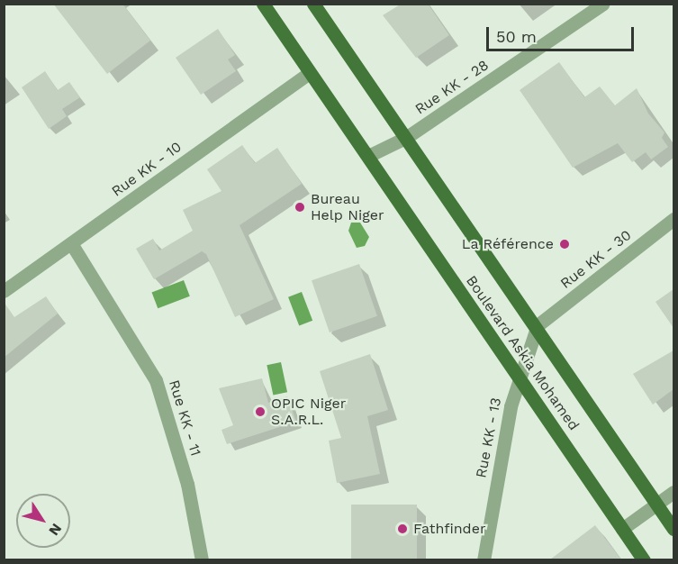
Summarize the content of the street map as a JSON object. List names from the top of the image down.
{
  "streets": {
    "main road": ["Boulevard Askia Mohamed"],
    "street": [
      "Rue KK - 28",
      "Rue KK - 10",
      "Rue KK - 30",
      "Rue KK - 11",
      "Rue KK - 13"
    ]
  },
  "crossings": [
    ["Rue KK - 28", "Boulevard Askia Mohamed"],
    ["Rue KK - 10", "Boulevard Askia Mohamed"],
    ["Rue KK - 10", "Rue KK - 11"],
    ["Rue KK - 30", "Boulevard Askia Mohamed"],
    ["Rue KK - 30", "Rue KK - 13"],
    ["Boulevard Askia Mohamed", "Rue KK - 13"]
  ],
  "places": [
    "Bureau Help Niger",
    "La Référence",
    "OPIC Niger S.A.R.L.",
    "Fathfinder"
  ],
  "scale_bar": "50 m",
  "north": "bottom right"
}
